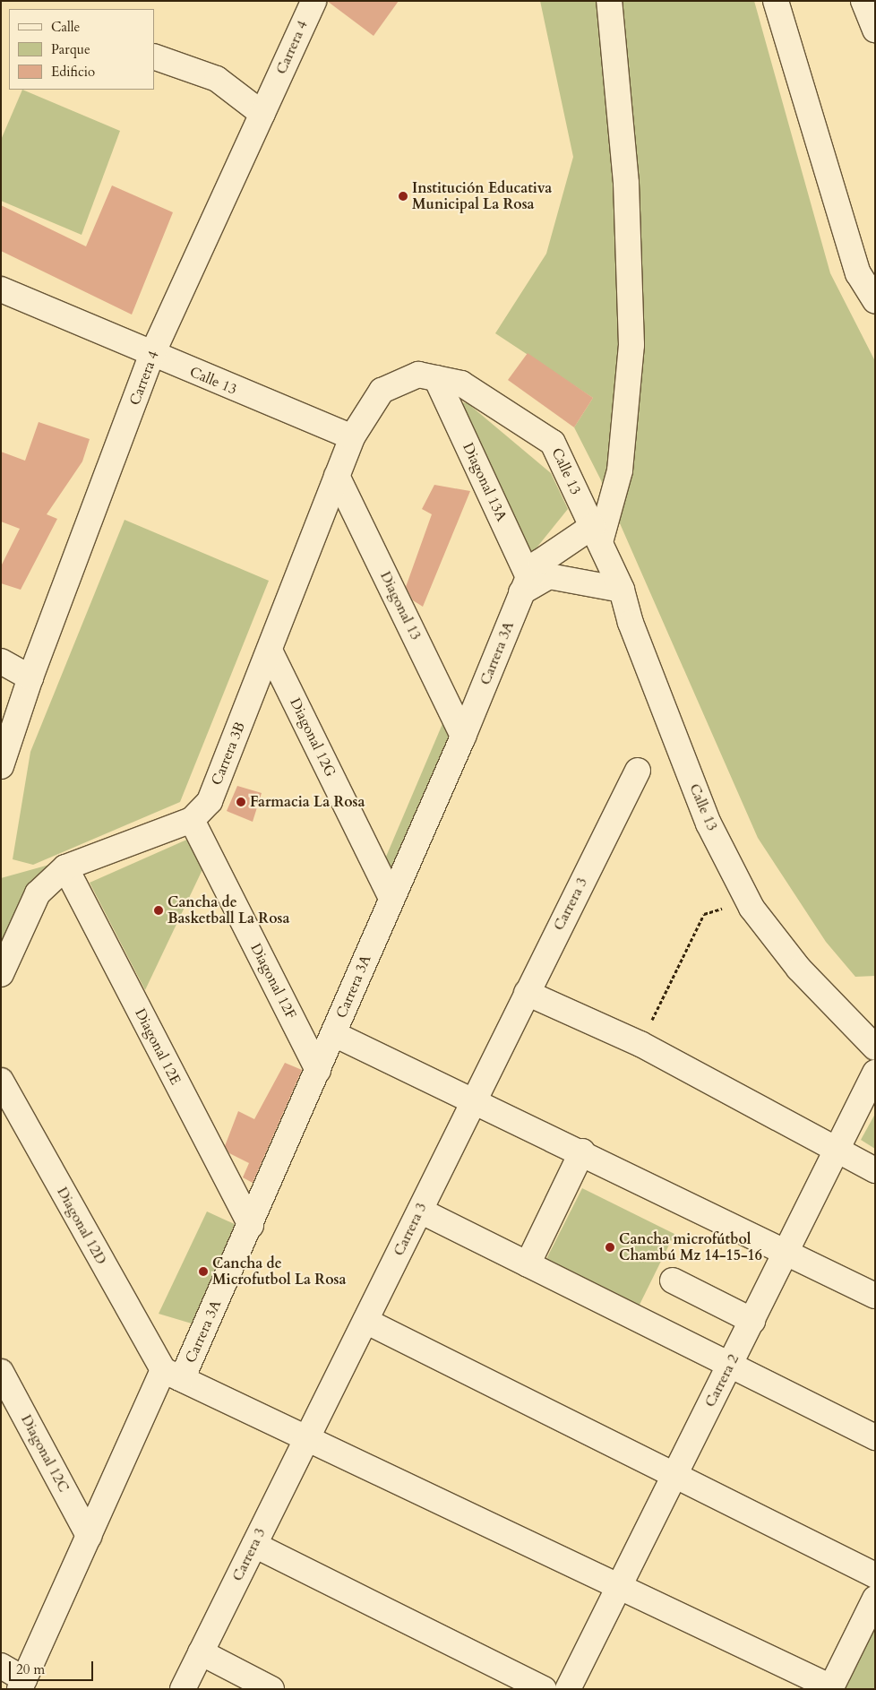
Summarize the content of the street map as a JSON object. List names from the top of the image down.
{
  "streets": {
    "street": [
      "Carrera 4",
      "Calle 13",
      "Diagonal 13A",
      "Diagonal 13",
      "Carrera 3A",
      "Diagonal 12G",
      "Carrera 3B",
      "Carrera 3",
      "Diagonal 12F",
      "Diagonal 12E",
      "Diagonal 12D",
      "Carrera 2",
      "Diagonal 12C"
    ]
  },
  "crossings": [
    ["Carrera 4", "Calle 13"],
    ["Calle 13", "Diagonal 13A"],
    ["Calle 13", "Carrera 3A"],
    ["Calle 13", "Carrera 3B"],
    ["Diagonal 13A", "Carrera 3A"],
    ["Diagonal 13", "Carrera 3A"],
    ["Diagonal 13", "Carrera 3B"],
    ["Carrera 3A", "Diagonal 12G"],
    ["Carrera 3A", "Diagonal 12F"],
    ["Carrera 3A", "Diagonal 12E"],
    ["Carrera 3A", "Diagonal 12D"],
    ["Carrera 3A", "Diagonal 12C"],
    ["Diagonal 12G", "Carrera 3B"],
    ["Carrera 3B", "Diagonal 12F"],
    ["Carrera 3B", "Diagonal 12E"]
  ],
  "places": [
    "Institución Educativa Municipal La Rosa",
    "Farmacia La Rosa",
    "Cancha de Basketball La Rosa",
    "Cancha microfútbol Chambú Mz 14-15-16",
    "Cancha de Microfutbol La Rosa"
  ],
  "legend": ["Calle", "Parque", "Edificio"],
  "scale_bar": "20 m"
}
